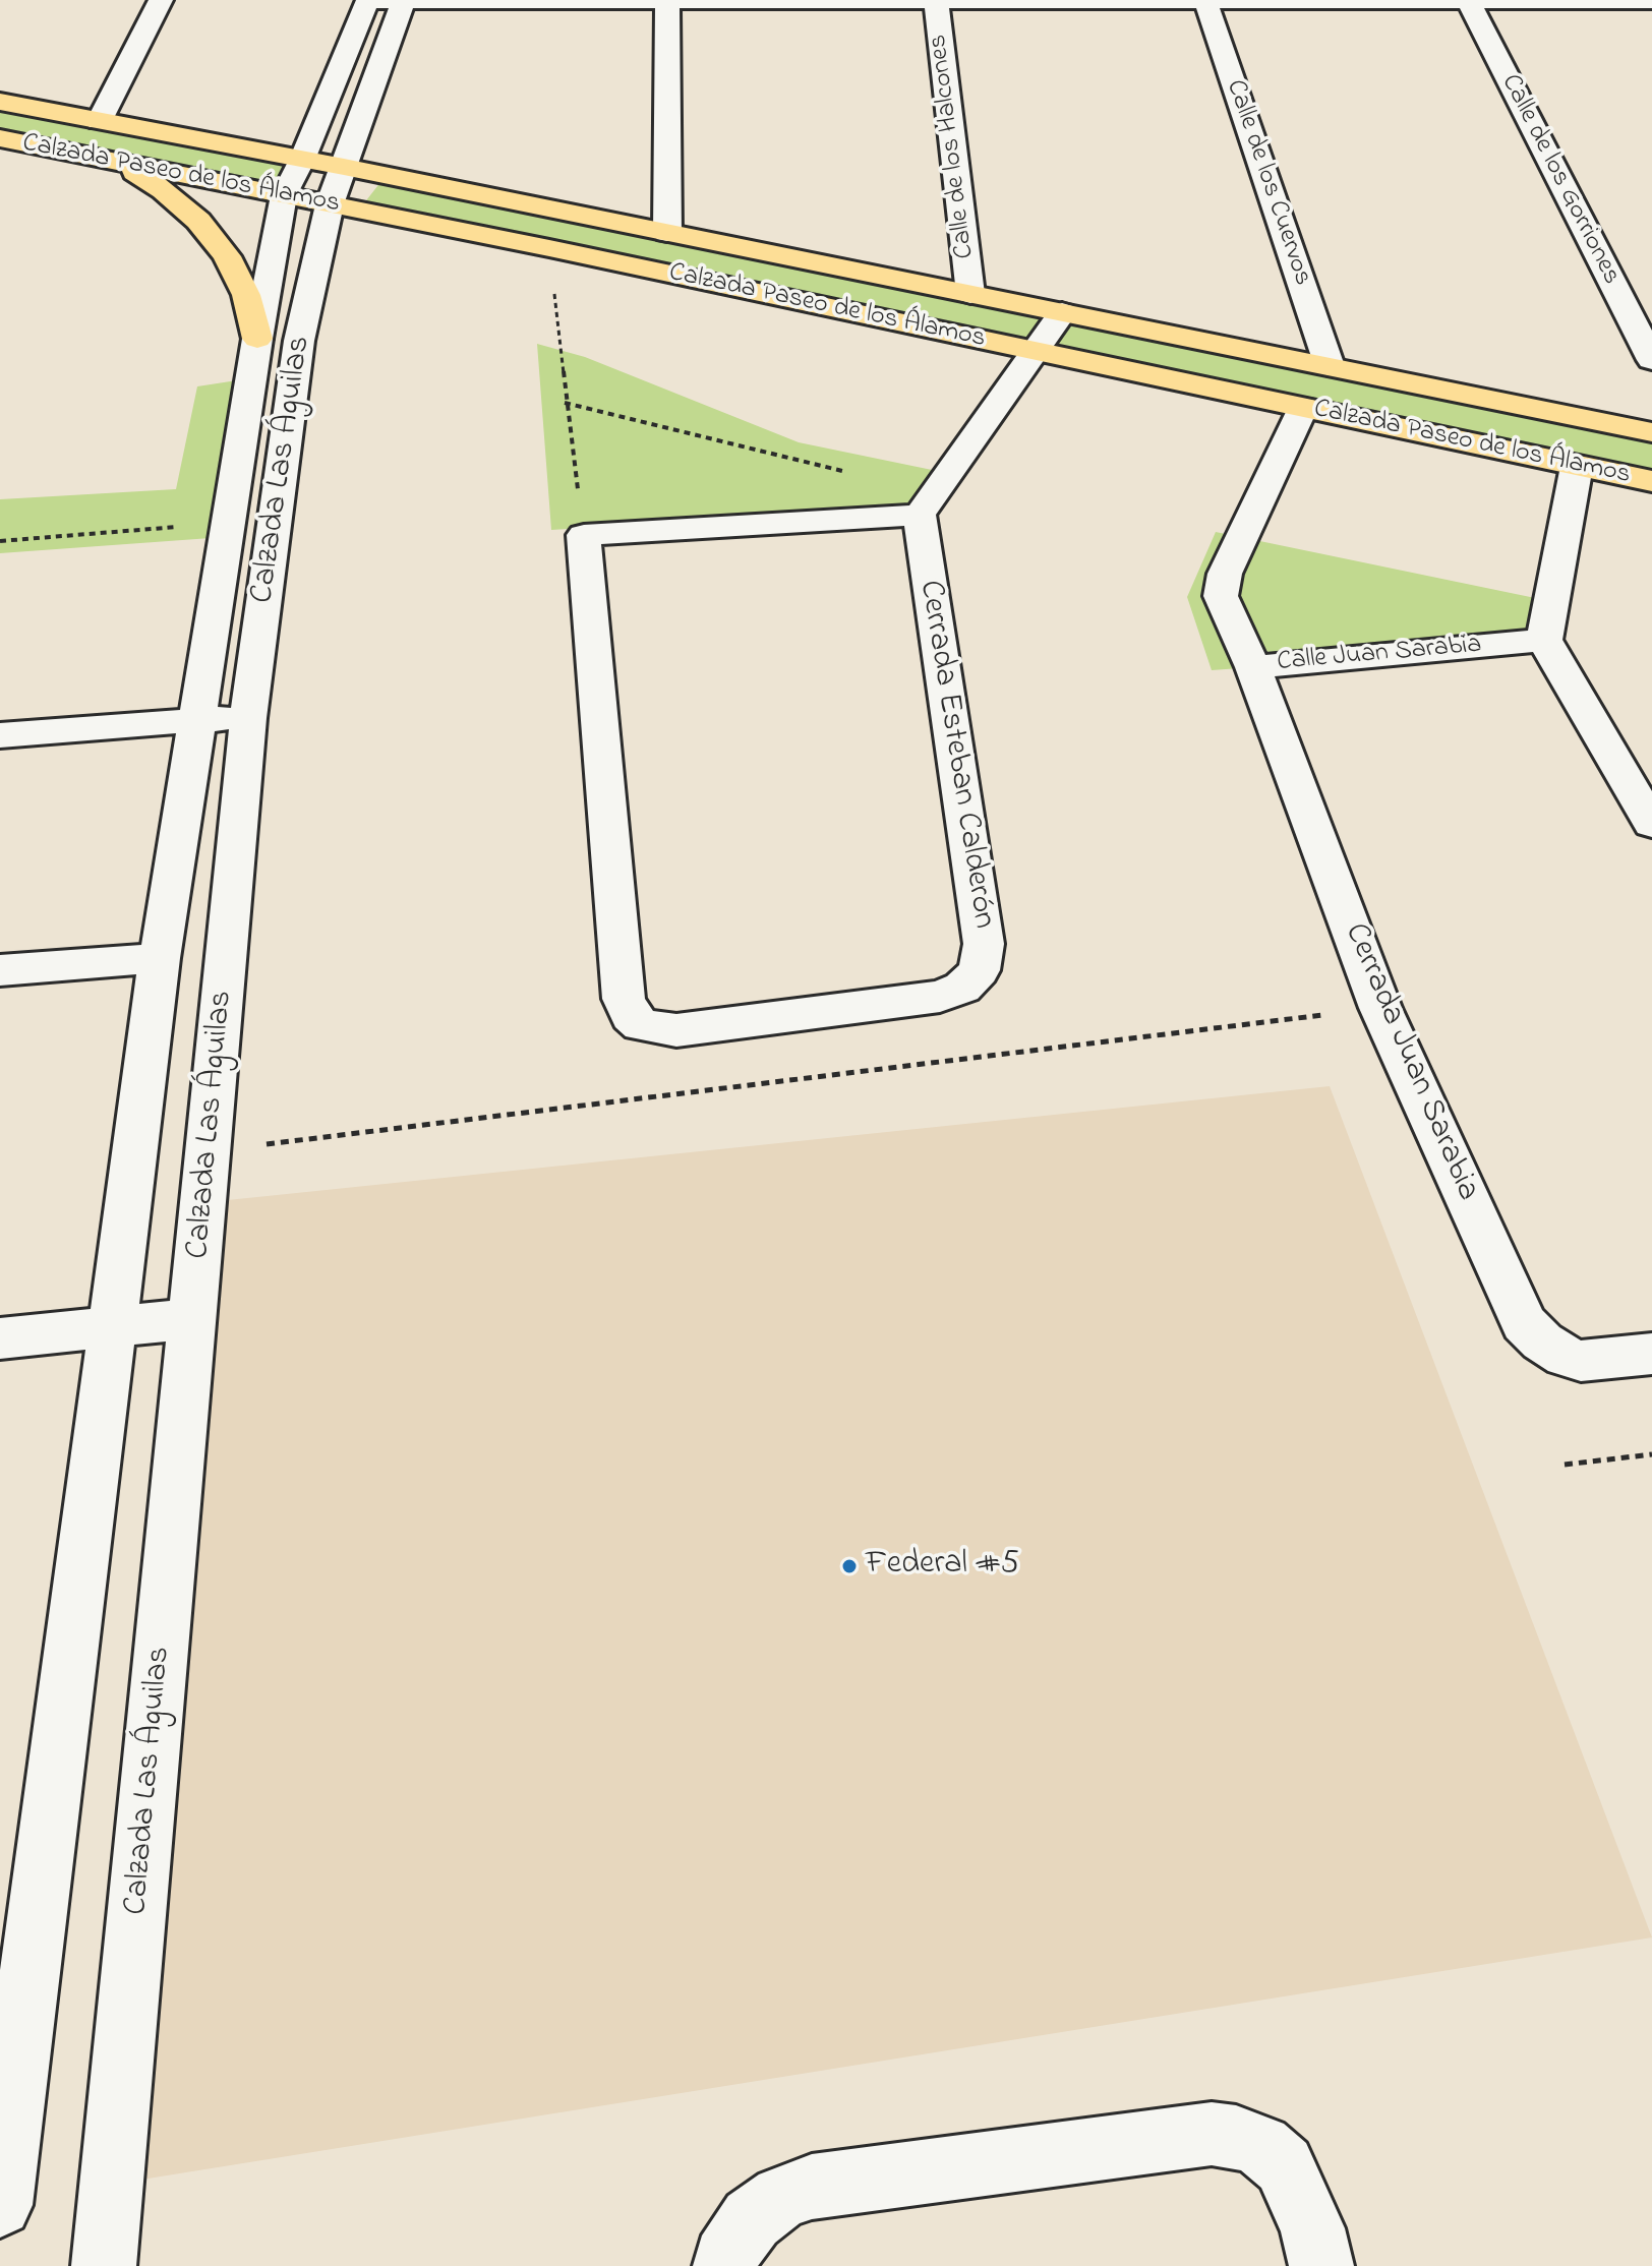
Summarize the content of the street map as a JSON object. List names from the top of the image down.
{
  "streets": {
    "main road": ["Calzada Paseo de los Álamos"],
    "street": [
      "Calle de los Halcones",
      "Calle de los Gorriones",
      "Calle de los Cuervos",
      "Calzada Las Águilas",
      "Calle Juan Sarabia",
      "Cerrada Esteban Calderón",
      "Cerrada Juan Sarabia"
    ]
  },
  "crossings": [
    ["Calle de los Halcones", "Calzada Paseo de los Álamos"],
    ["Calzada Paseo de los Álamos", "Calle de los Cuervos"],
    ["Calzada Paseo de los Álamos", "Calzada Las Águilas"],
    ["Calzada Paseo de los Álamos", "Calle Juan Sarabia"],
    ["Calle Juan Sarabia", "Cerrada Juan Sarabia"]
  ],
  "places": ["Federal #5"]
}
